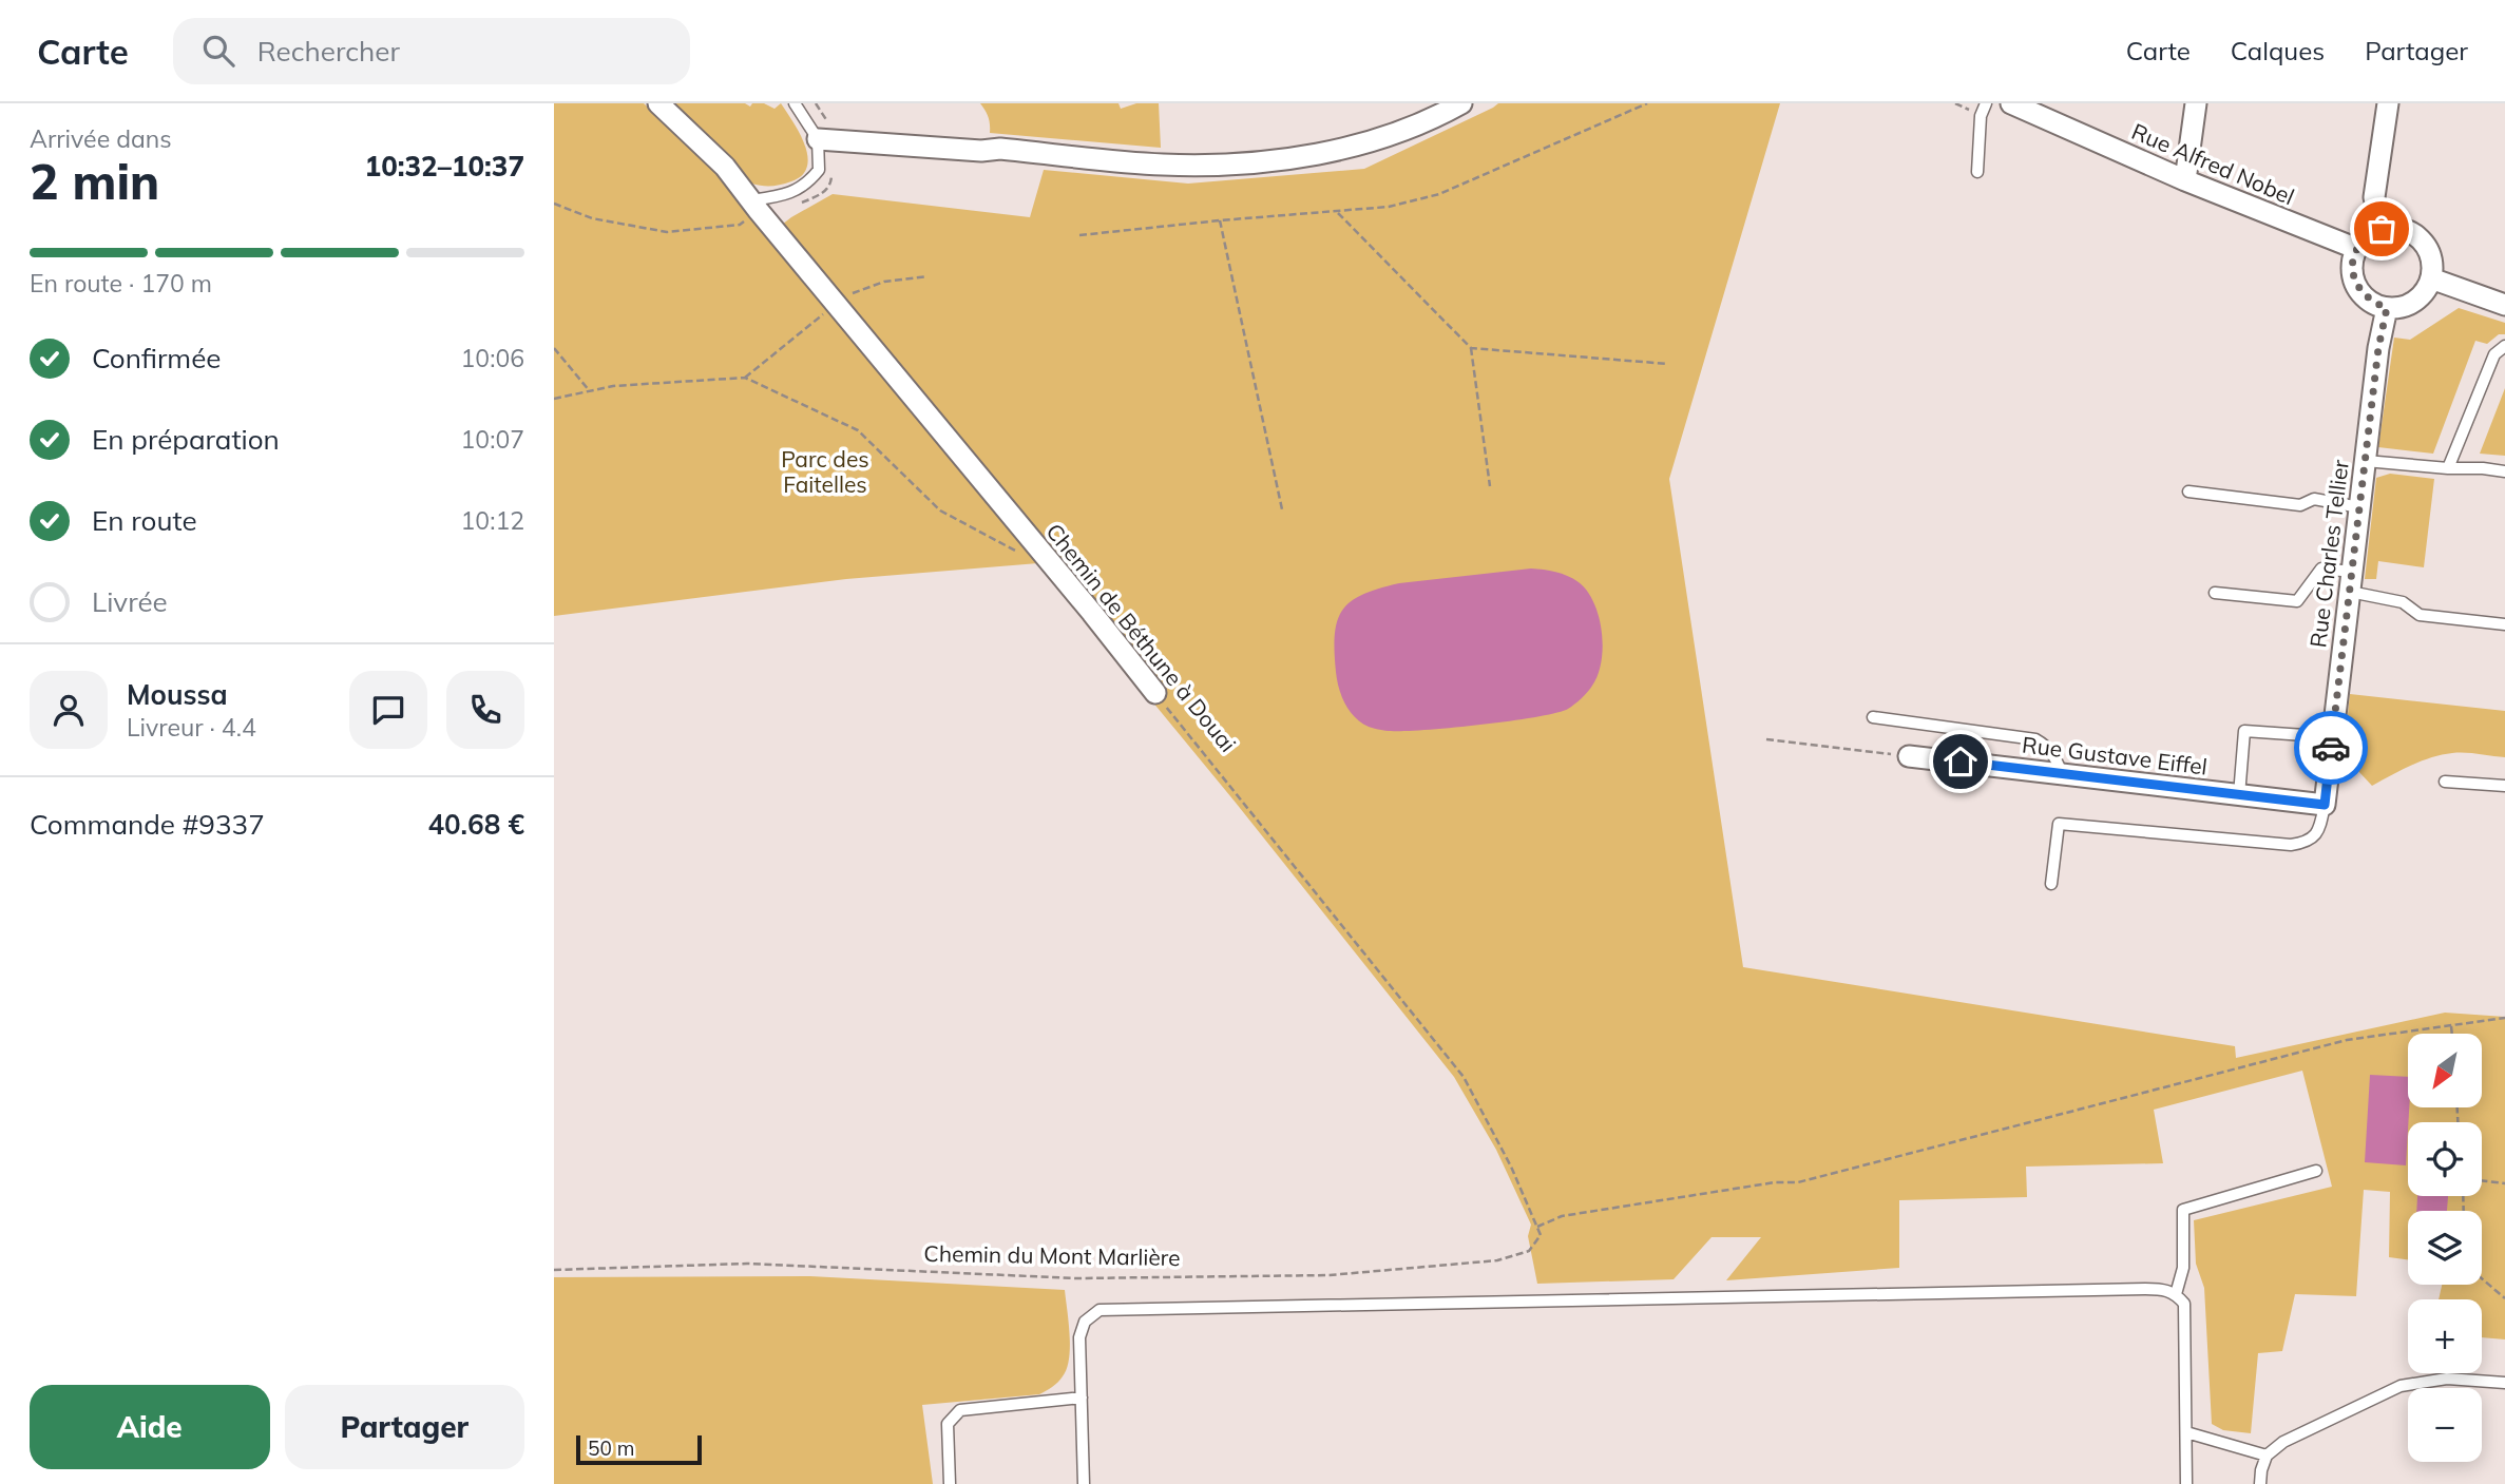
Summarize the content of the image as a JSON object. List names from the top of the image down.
{
  "streets": {
    "street": [
      "Rue Alfred Nobel",
      "Rue Charles Tellier",
      "Chemin de Béthune à Douai",
      "Rue Gustave Eiffel"
    ],
    "path": ["Chemin du Mont Marlière"]
  },
  "crossings": [
    ["Rue Alfred Nobel", "Rue Charles Tellier"],
    ["Rue Charles Tellier", "Rue Gustave Eiffel"],
    ["Chemin de Béthune à Douai", "Chemin du Mont Marlière"]
  ],
  "parks": ["Parc des Faitelles"],
  "scale_bar": "50 m",
  "north": "bottom left",
  "page": {
    "header": "Carte",
    "search": "Rechercher",
    "nav": ["Carte", "Calques", "Partager"],
    "heading": ["2 min", "Arrivée dans", "10:32–10:37"],
    "panel": [
      "Moussa",
      "Livreur · 4.4",
      "Commande #9337",
      "40.68 €"
    ],
    "bar": "En route · 170 m",
    "list": [
      ["Confirmée", "10:06"],
      ["En préparation", "10:07"],
      ["En route", "10:12"],
      "Livrée"
    ],
    "map_buttons": ["+", "−"],
    "buttons": ["Aide", "Partager"],
    "scale": "50 m"
  }
}
